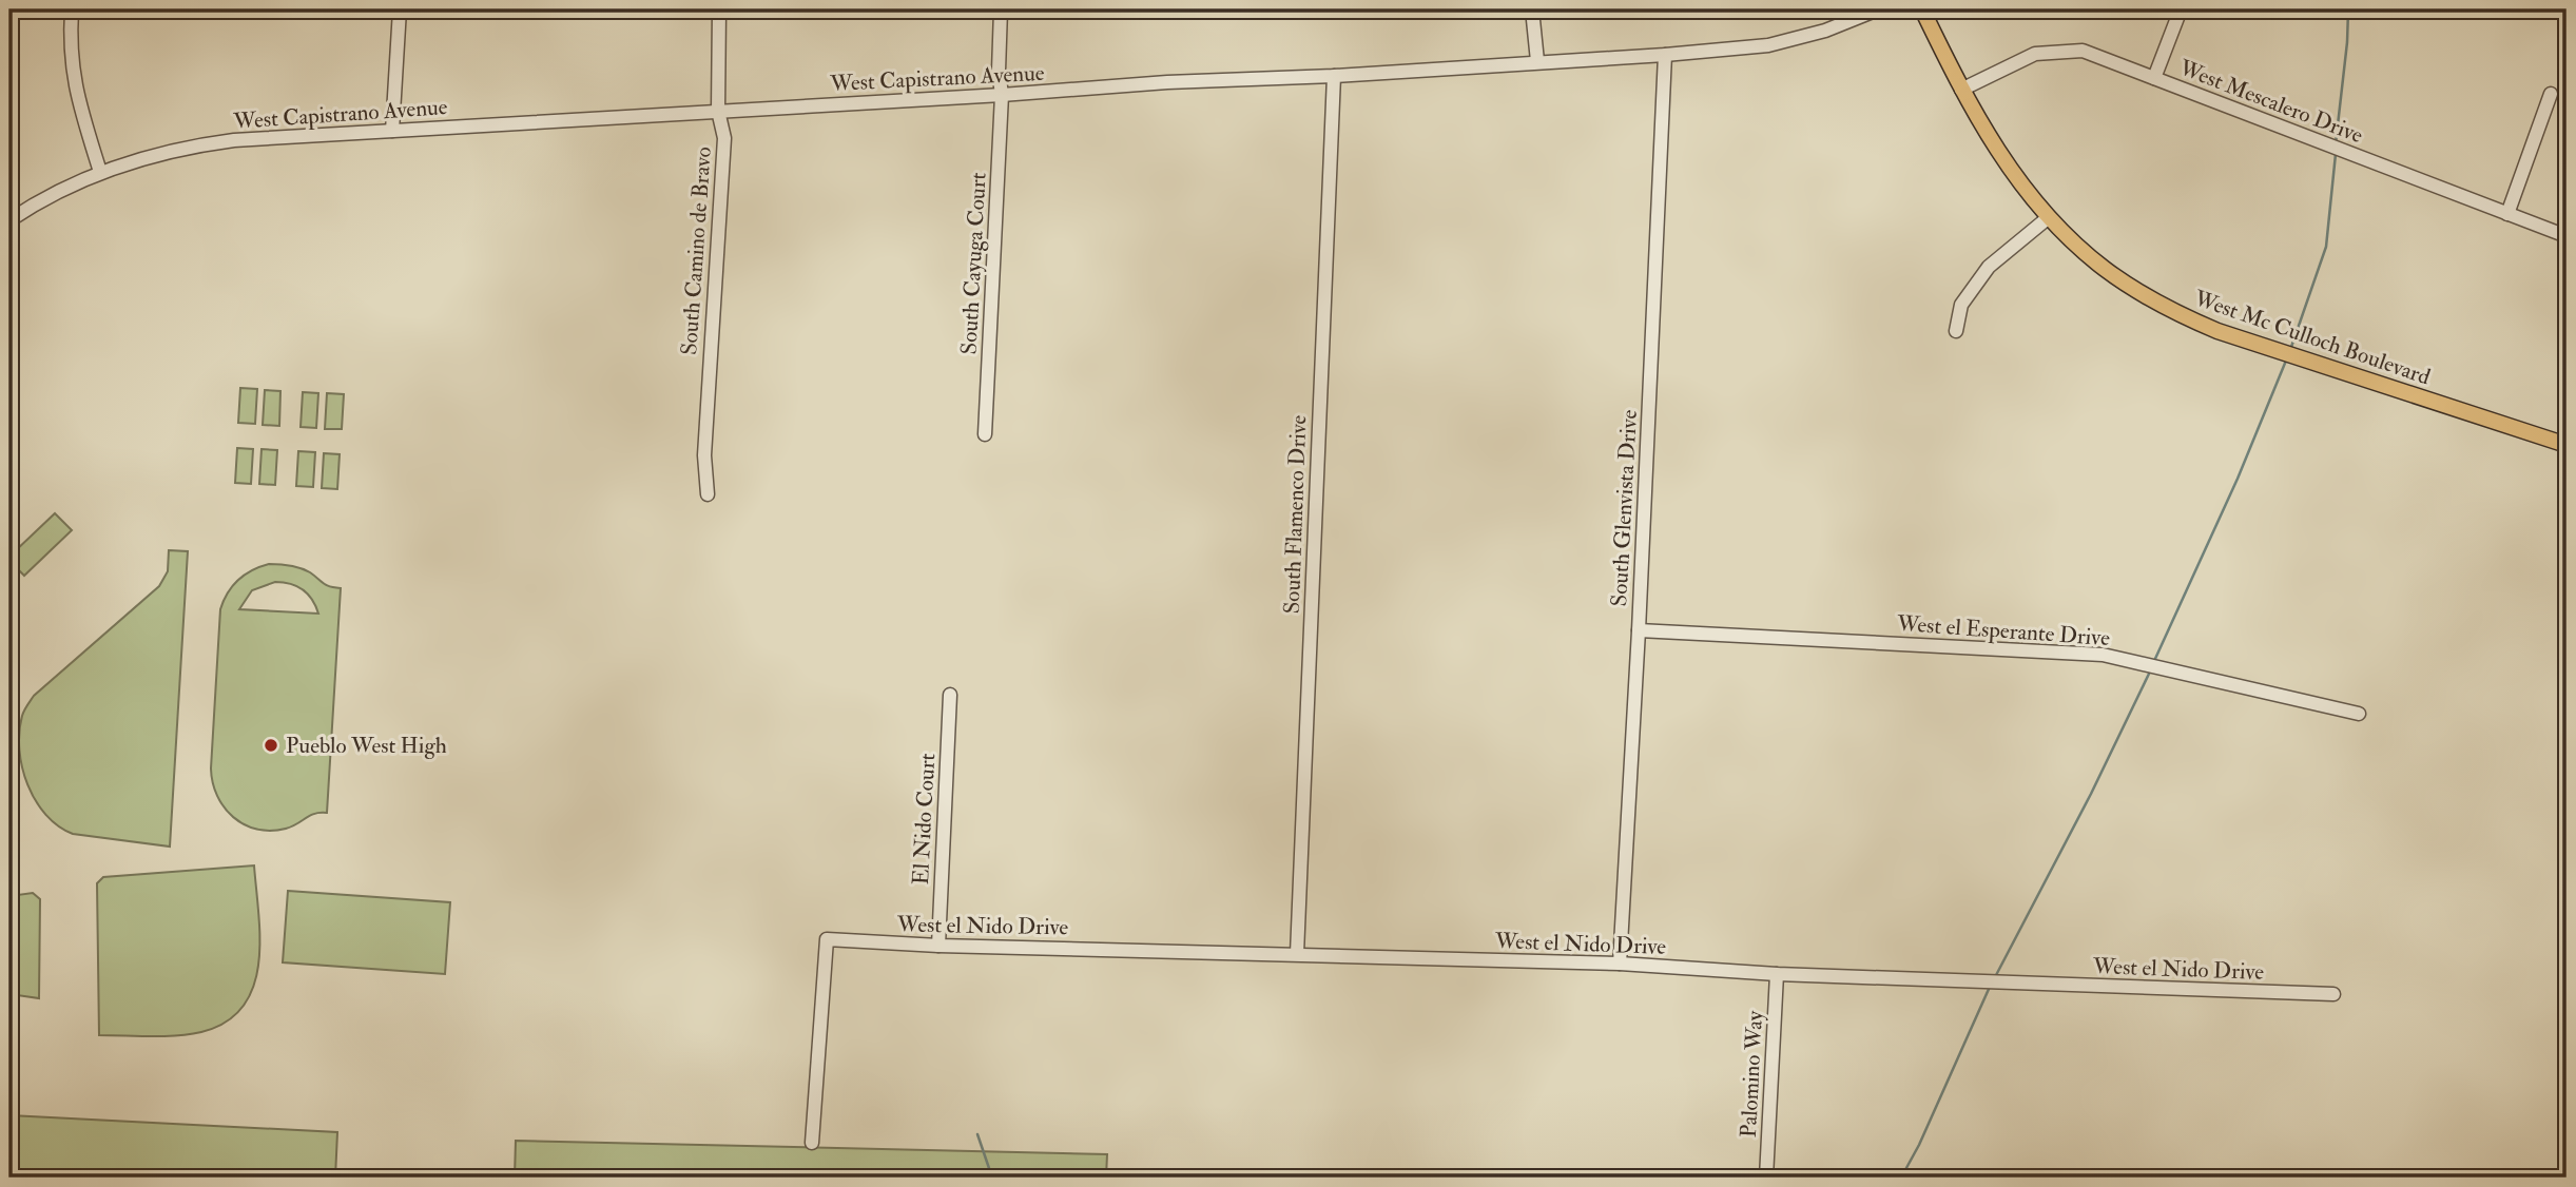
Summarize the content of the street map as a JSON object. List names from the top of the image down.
{
  "streets": {
    "main road": ["West Mc Culloch Boulevard"],
    "street": [
      "West Capistrano Avenue",
      "West Mescalero Drive",
      "South Camino de Bravo",
      "South Cayuga Court",
      "South Glenvista Drive",
      "South Flamenco Drive",
      "West el Esperante Drive",
      "El Nido Court",
      "West el Nido Drive",
      "Palomino Way"
    ]
  },
  "crossings": [
    ["West Capistrano Avenue", "South Camino de Bravo"],
    ["West Capistrano Avenue", "South Cayuga Court"],
    ["West Capistrano Avenue", "South Glenvista Drive"],
    ["West Capistrano Avenue", "South Flamenco Drive"],
    ["West Mescalero Drive", "West Mc Culloch Boulevard"],
    ["South Glenvista Drive", "West el Esperante Drive"],
    ["South Glenvista Drive", "West el Nido Drive"],
    ["South Flamenco Drive", "West el Nido Drive"],
    ["El Nido Court", "West el Nido Drive"],
    ["West el Nido Drive", "Palomino Way"]
  ],
  "places": ["Pueblo West High"]
}
